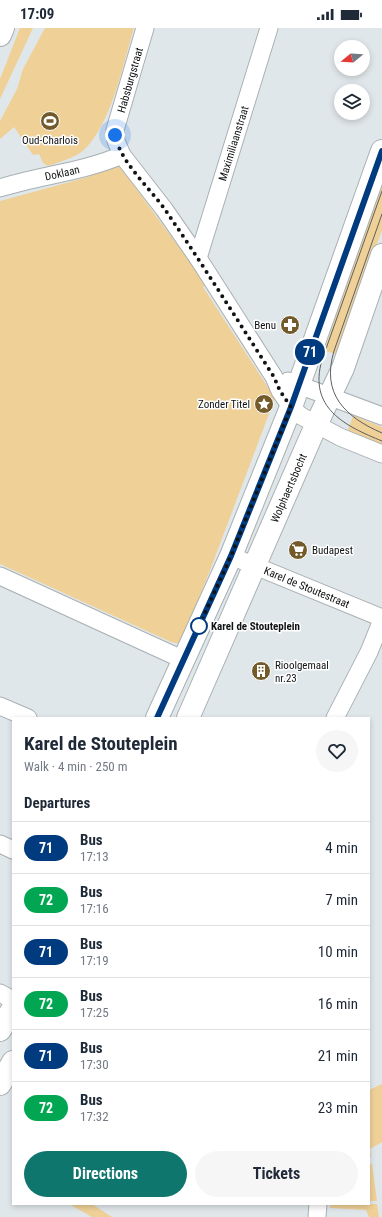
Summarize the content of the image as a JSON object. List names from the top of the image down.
{
  "streets": {
    "main road": ["Wolphaertsbocht"],
    "street": [
      "Habsburgstraat",
      "Maximiliaanstraat",
      "Doklaan",
      "Karel de Stoutestraat"
    ]
  },
  "crossings": [
    ["Habsburgstraat", "Maximiliaanstraat"],
    ["Habsburgstraat", "Doklaan"],
    ["Habsburgstraat", "Wolphaertsbocht"],
    ["Wolphaertsbocht", "Karel de Stoutestraat"]
  ],
  "places": {
    "sports": ["Oud-Charlois"],
    "pharmacy": ["Benu"],
    "place": ["Zonder Titel"],
    "supermarket": ["Budapest"],
    "other": ["Karel de Stouteplein"],
    "building": ["Rioolgemaal nr.23"]
  },
  "lines": ["bus line 71"],
  "north": "left",
  "page": {
    "status": "17:09",
    "on_map": "71",
    "heading": [
      ["Karel de Stouteplein", "Walk · 4 min · 250 m"],
      "Departures"
    ],
    "list": [
      {
        "mark": "71",
        "name": "Bus",
        "note": "17:13",
        "value": "4 min"
      },
      {
        "mark": "72",
        "name": "Bus",
        "note": "17:16",
        "value": "7 min"
      },
      {
        "mark": "71",
        "name": "Bus",
        "note": "17:19",
        "value": "10 min"
      },
      {
        "mark": "72",
        "name": "Bus",
        "note": "17:25",
        "value": "16 min"
      },
      {
        "mark": "71",
        "name": "Bus",
        "note": "17:30",
        "value": "21 min"
      },
      {
        "mark": "72",
        "name": "Bus",
        "note": "17:32",
        "value": "23 min"
      }
    ],
    "buttons": ["Directions", "Tickets"]
  }
}
